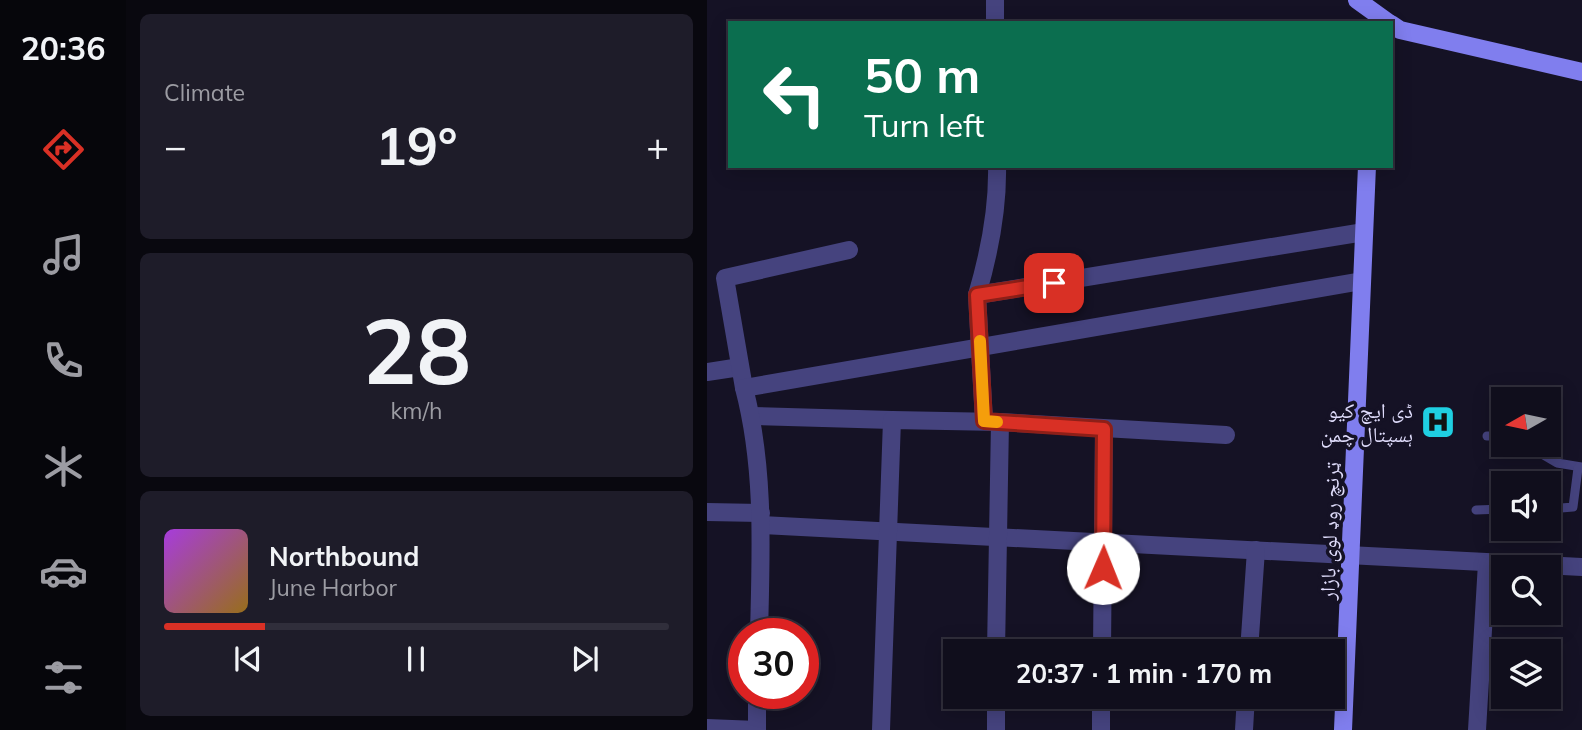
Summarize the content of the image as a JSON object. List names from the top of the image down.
{
  "streets": {
    "street": ["ټرنچ روډ لوی بازار"]
  },
  "places": {
    "hospital": ["ڈی ایچ کیو ہسپتال چمن"]
  },
  "north": "left",
  "page": {
    "tabs": "20:36",
    "tile": [
      "Climate",
      ["28", "km/h"]
    ],
    "turn": ["50 m", "Turn left"],
    "heat": ["−", "19°", "+"],
    "song": ["Northbound", "June Harbor"],
    "limit": "30",
    "trip": "20:37 · 1 min · 170 m"
  }
}
